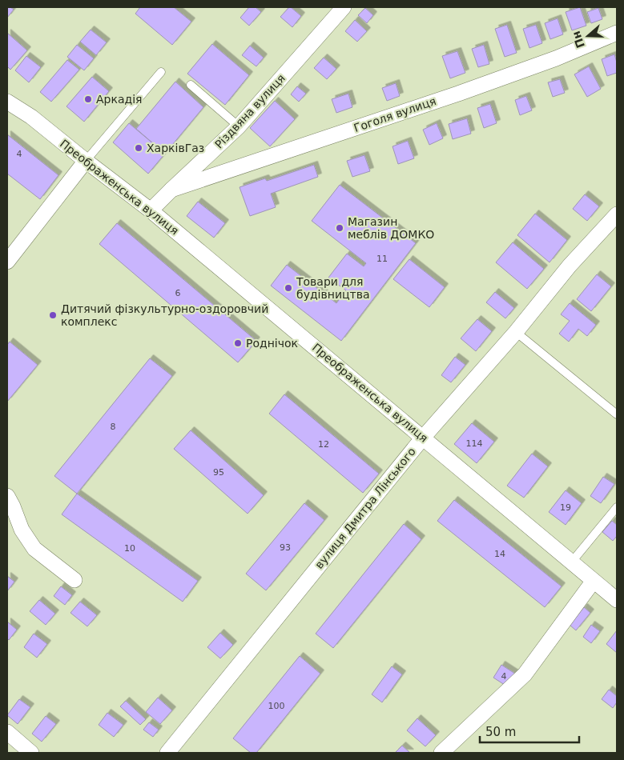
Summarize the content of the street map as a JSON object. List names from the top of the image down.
{
  "streets": {
    "street": [
      "Різдвяна вулиця",
      "Гоголя вулиця",
      "Преображенська вулиця",
      "вулиця Дмитра Лінського"
    ]
  },
  "crossings": [
    ["Різдвяна вулиця", "Гоголя вулиця"],
    ["Різдвяна вулиця", "Преображенська вулиця"],
    ["Преображенська вулиця", "вулиця Дмитра Лінського"]
  ],
  "places": [
    "Аркадія",
    "ХарківГаз",
    "Магазин меблів ДОМКО",
    "Товари для будівництва",
    "Дитячий фізкультурно-оздоровчий комплекс",
    "Роднічок"
  ],
  "house_numbers": [
    "4",
    "11",
    "6",
    "8",
    "114",
    "12",
    "95",
    "19",
    "93",
    "10",
    "14",
    "4",
    "100"
  ],
  "scale_bar": "50 m",
  "north": "left"
}
